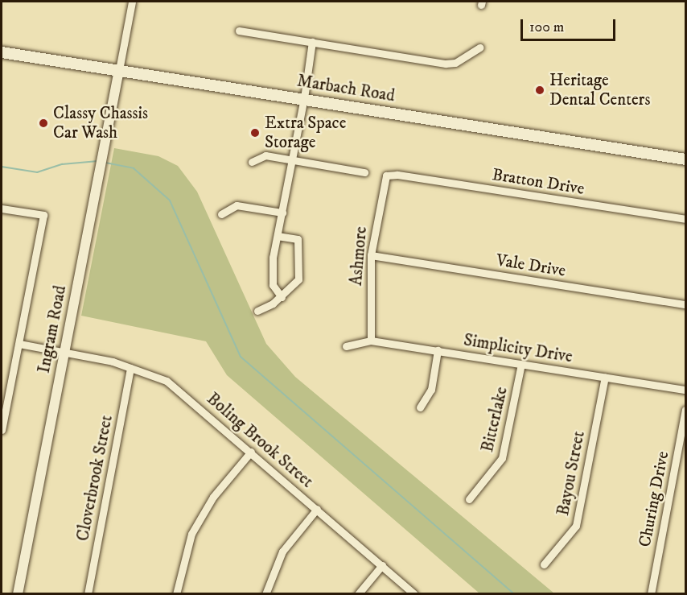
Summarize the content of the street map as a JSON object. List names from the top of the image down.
{
  "streets": {
    "main road": ["Marbach Road"],
    "street": [
      "Bratton Drive",
      "Ashmore",
      "Vale Drive",
      "Ingram Road",
      "Simplicity Drive",
      "Bitterlake",
      "Boling Brook Street",
      "Bayou Street",
      "Cloverbrook Street",
      "Churing Drive"
    ]
  },
  "crossings": [
    ["Marbach Road", "Ingram Road"],
    ["Bratton Drive", "Ashmore"],
    ["Ashmore", "Vale Drive"],
    ["Ashmore", "Simplicity Drive"],
    ["Ingram Road", "Boling Brook Street"],
    ["Simplicity Drive", "Bitterlake"],
    ["Simplicity Drive", "Bayou Street"],
    ["Boling Brook Street", "Cloverbrook Street"]
  ],
  "places": ["Heritage Dental Centers", "Classy Chassis Car Wash", "Extra Space Storage"],
  "scale_bar": "100 m"
}
